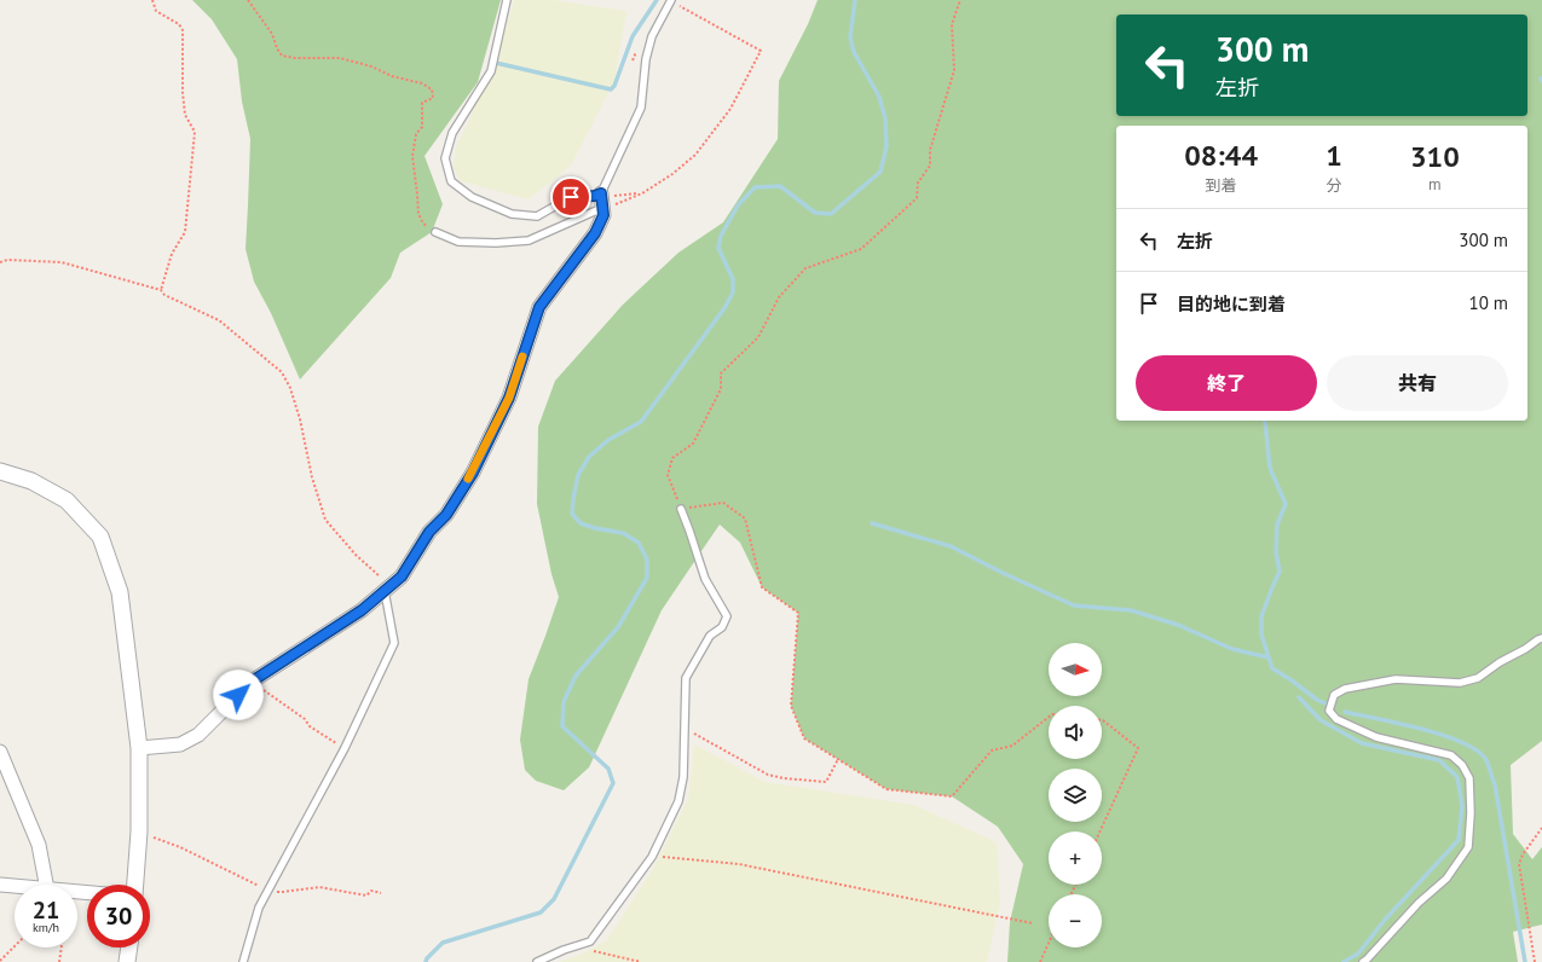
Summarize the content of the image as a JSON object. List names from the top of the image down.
{
  "north": "right",
  "page": {
    "turn": ["300 m", "左折"],
    "eta": [
      "08:44",
      "到着",
      "1",
      "分",
      "310",
      "m"
    ],
    "list": [
      {
        "name": "左折",
        "value": "300 m"
      },
      {
        "name": "目的地に到着",
        "value": "10 m"
      }
    ],
    "buttons": ["終了", "共有"],
    "map_buttons": ["+", "−"],
    "speed": "21 km/h",
    "limit": "30"
  }
}
